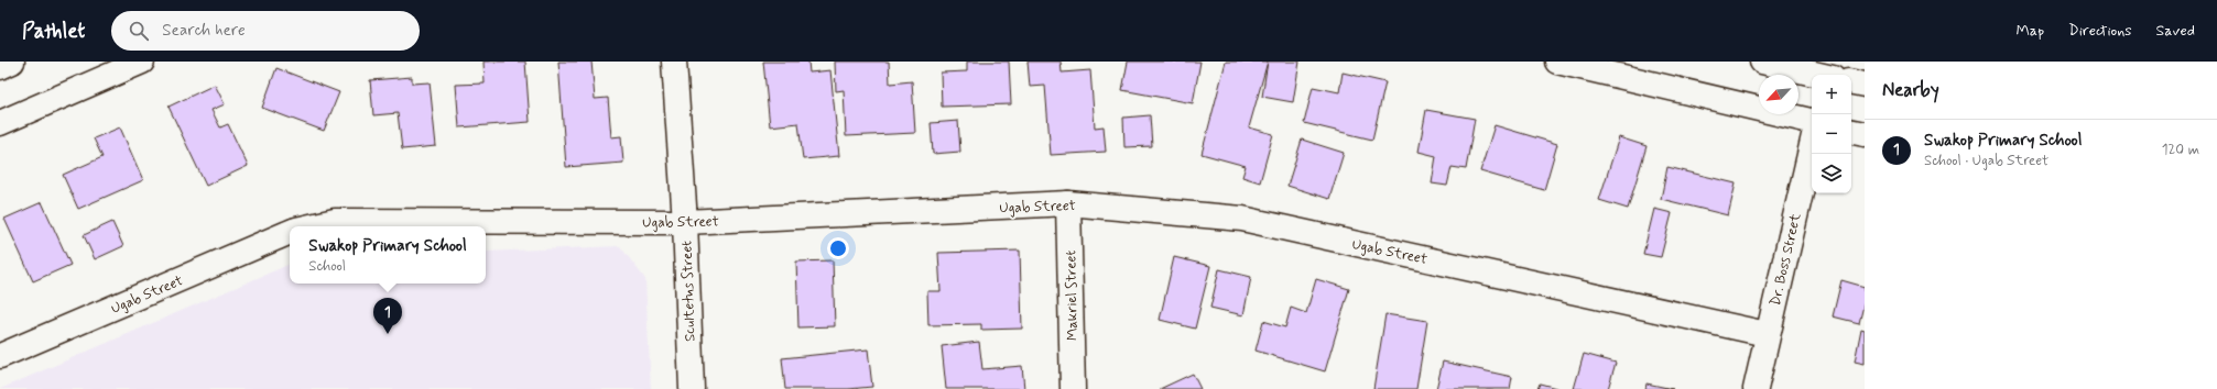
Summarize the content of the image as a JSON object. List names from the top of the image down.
{
  "streets": {
    "street": [
      "Ugab Street",
      "Dr. Boss Street",
      "Scultetus Street",
      "Makriel Street"
    ]
  },
  "crossings": [
    ["Ugab Street", "Dr. Boss Street"],
    ["Ugab Street", "Scultetus Street"],
    ["Ugab Street", "Makriel Street"]
  ],
  "north": "bottom left",
  "page": {
    "header": "Pathlet",
    "search": "Search here",
    "nav": ["Map", "Directions", "Saved"],
    "heading": "Nearby",
    "map_buttons": ["+", "−"],
    "list": [
      {
        "mark": "1",
        "name": "Swakop Primary School",
        "note": "School · Ugab Street",
        "value": "120 m"
      }
    ],
    "popup": ["Swakop Primary School", "School"],
    "pins": "1"
  }
}
